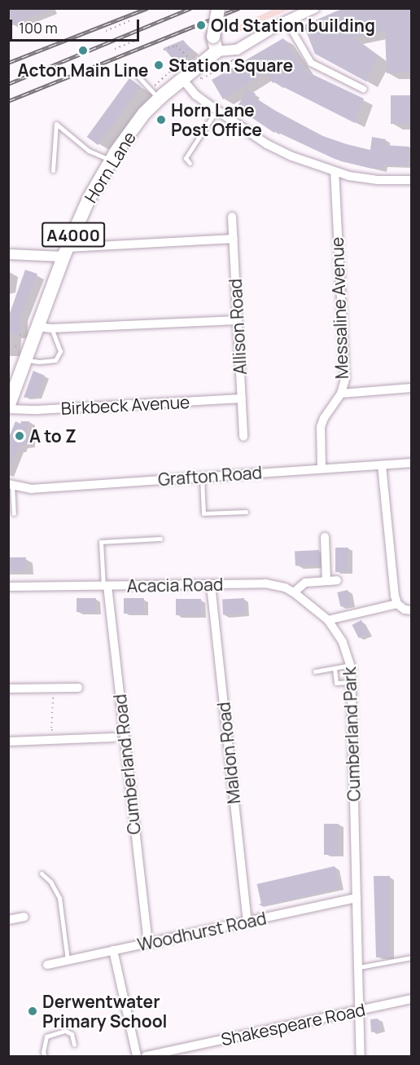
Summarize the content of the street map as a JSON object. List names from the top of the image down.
{
  "streets": {
    "main road": ["Horn Lane", "A4000"],
    "street": [
      "Messaline Avenue",
      "Allison Road",
      "Birkbeck Avenue",
      "Grafton Road",
      "Acacia Road",
      "Cumberland Park",
      "Maldon Road",
      "Cumberland Road",
      "Woodhurst Road",
      "Shakespeare Road"
    ]
  },
  "crossings": [
    ["Horn Lane", "Birkbeck Avenue"],
    ["Messaline Avenue", "Grafton Road"],
    ["Allison Road", "Birkbeck Avenue"],
    ["Acacia Road", "Cumberland Park"],
    ["Acacia Road", "Maldon Road"],
    ["Acacia Road", "Cumberland Road"],
    ["Cumberland Park", "Woodhurst Road"],
    ["Cumberland Park", "Shakespeare Road"],
    ["Maldon Road", "Woodhurst Road"],
    ["Cumberland Road", "Woodhurst Road"]
  ],
  "places": [
    "Old Station building",
    "Acton Main Line",
    "Station Square",
    "Horn Lane Post Office",
    "A to Z",
    "Derwentwater Primary School"
  ],
  "scale_bar": "100 m"
}
